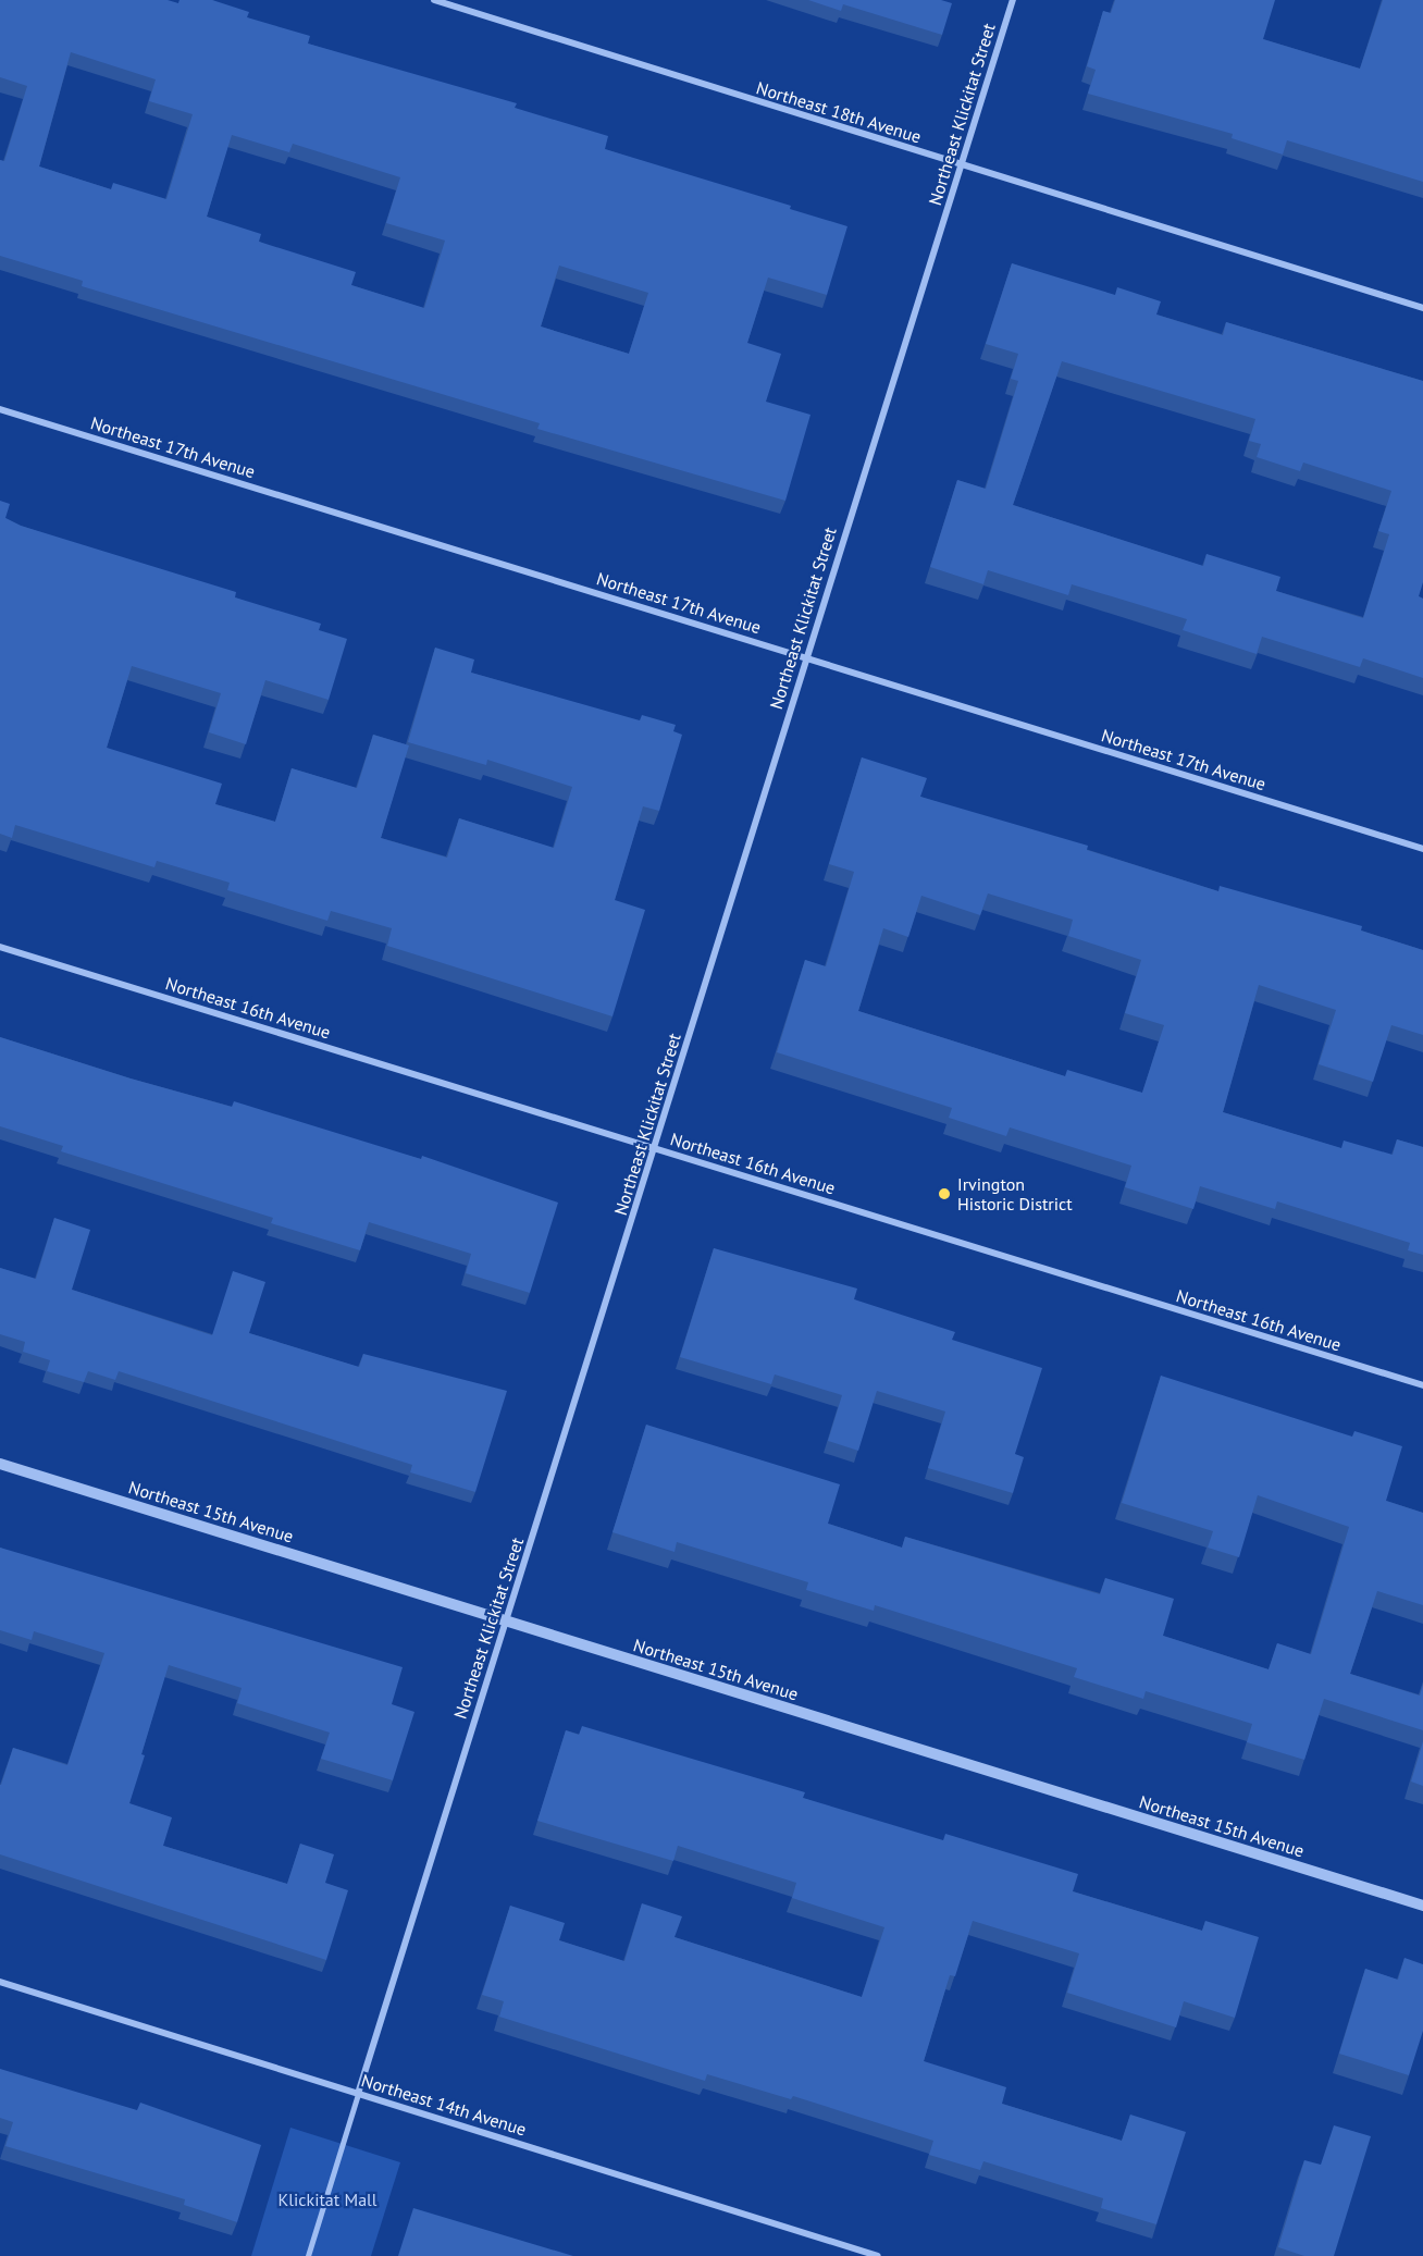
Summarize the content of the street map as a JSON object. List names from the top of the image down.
{
  "streets": {
    "street": [
      "Northeast 18th Avenue",
      "Northeast Klickitat Street",
      "Northeast 17th Avenue",
      "Northeast 16th Avenue",
      "Northeast 15th Avenue",
      "Northeast 14th Avenue"
    ]
  },
  "crossings": [
    ["Northeast 18th Avenue", "Northeast Klickitat Street"],
    ["Northeast Klickitat Street", "Northeast 17th Avenue"],
    ["Northeast Klickitat Street", "Northeast 16th Avenue"],
    ["Northeast Klickitat Street", "Northeast 15th Avenue"],
    ["Northeast Klickitat Street", "Northeast 14th Avenue"]
  ],
  "parks": ["Klickitat Mall"],
  "places": ["Irvington Historic District"]
}
